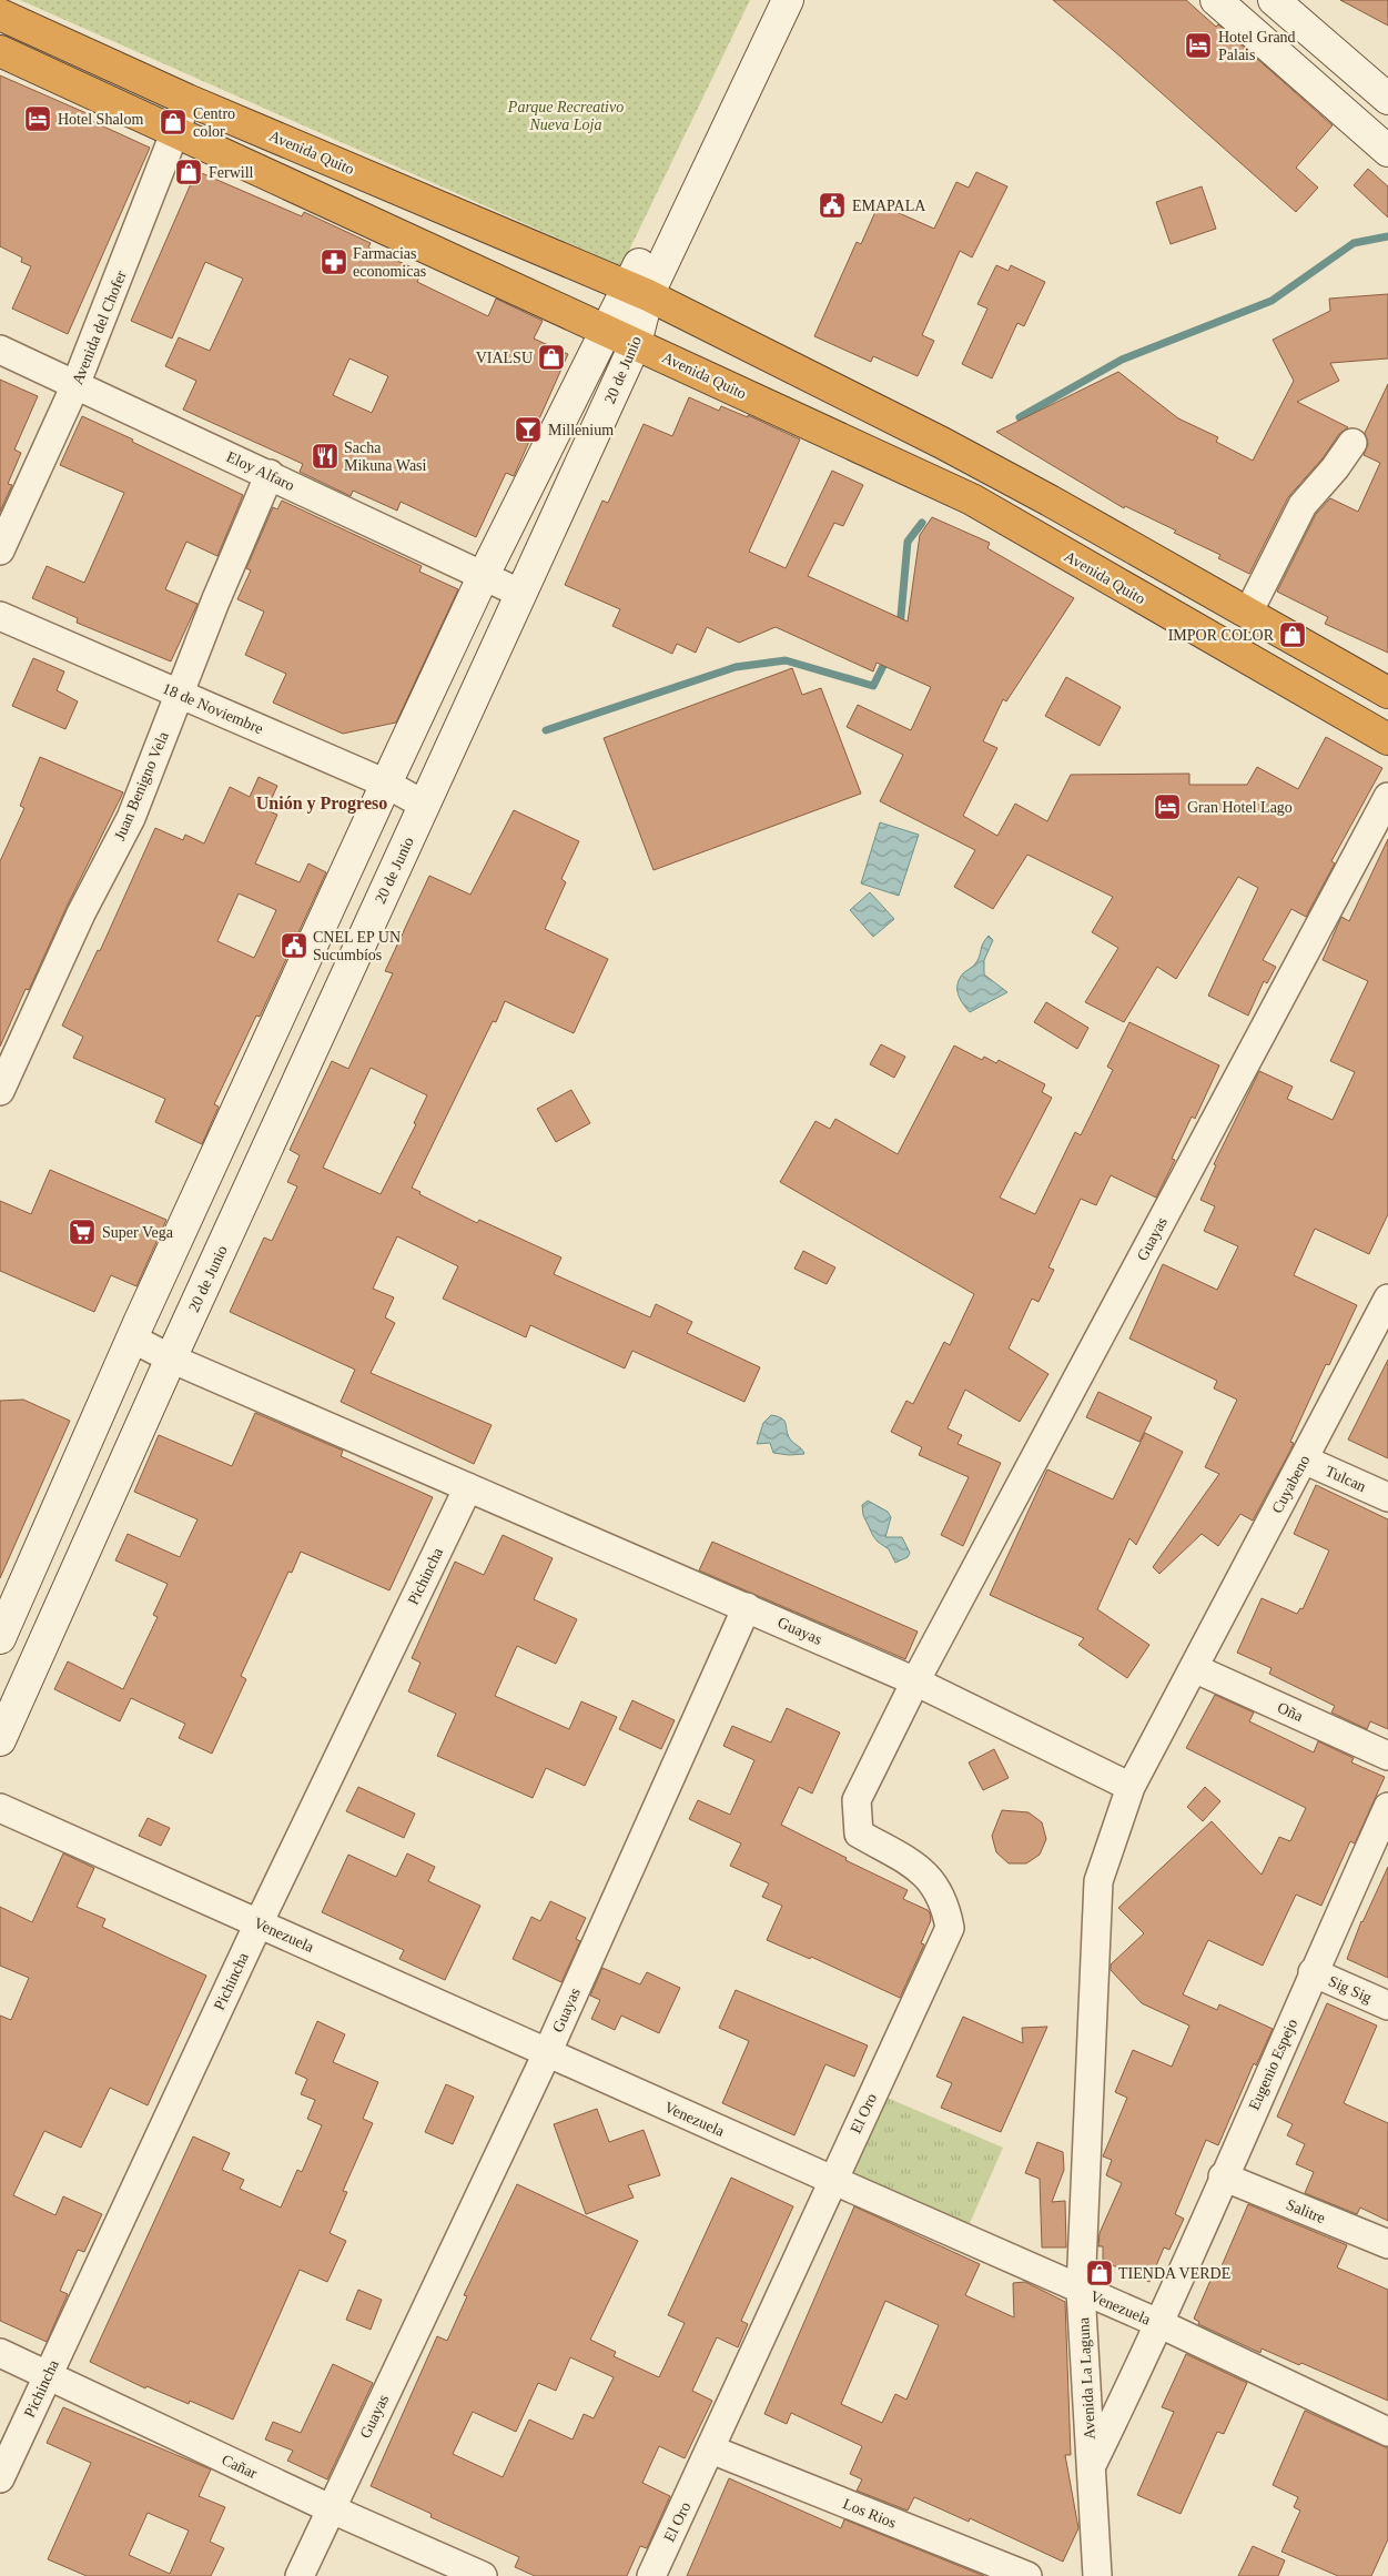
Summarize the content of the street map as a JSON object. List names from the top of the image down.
{
  "streets": {
    "highway": ["Avenida Quito"],
    "street": [
      "Avenida del Chofer",
      "20 de Junio",
      "Eloy Alfaro",
      "18 de Noviembre",
      "Juan Benigno Vela",
      "Guayas",
      "Tulcan",
      "Cuyabeno",
      "Pichincha",
      "Oña",
      "Venezuela",
      "Sig Sig",
      "Eugenio Espejo",
      "El Oro",
      "Salitre",
      "Avenida La Laguna",
      "Cañar",
      "Los Rios"
    ]
  },
  "crossings": [
    ["Avenida Quito", "Avenida del Chofer"],
    ["Avenida Quito", "20 de Junio"],
    ["Avenida del Chofer", "Eloy Alfaro"],
    ["20 de Junio", "Eloy Alfaro"],
    ["20 de Junio", "18 de Noviembre"],
    ["Eloy Alfaro", "Juan Benigno Vela"],
    ["18 de Noviembre", "Juan Benigno Vela"],
    ["Guayas", "Cuyabeno"],
    ["Guayas", "Venezuela"],
    ["Guayas", "El Oro"],
    ["Guayas", "Avenida La Laguna"],
    ["Guayas", "Cañar"],
    ["Tulcan", "Cuyabeno"],
    ["Cuyabeno", "Oña"],
    ["Cuyabeno", "Avenida La Laguna"],
    ["Pichincha", "Venezuela"],
    ["Pichincha", "Cañar"],
    ["Venezuela", "Eugenio Espejo"],
    ["Venezuela", "El Oro"],
    ["Venezuela", "Avenida La Laguna"],
    ["Sig Sig", "Eugenio Espejo"],
    ["Eugenio Espejo", "Salitre"],
    ["Eugenio Espejo", "Avenida La Laguna"],
    ["El Oro", "Los Rios"]
  ],
  "districts": ["Unión y Progreso"],
  "parks": ["Parque Recreativo Nueva Loja"],
  "places": {
    "hotel": ["Hotel Grand Palais", "Hotel Shalom", "Gran Hotel Lago"],
    "shop": [
      "Centro color",
      "Ferwill",
      "VIALSU",
      "IMPOR COLOR",
      "TIENDA VERDE"
    ],
    "public building": ["EMAPALA", "CNEL EP UN Sucumbíos"],
    "pharmacy": ["Farmacias economicas"],
    "bar": ["Millenium"],
    "restaurant": ["Sacha Mikuna Wasi"],
    "supermarket": ["Super Vega"]
  }
}
